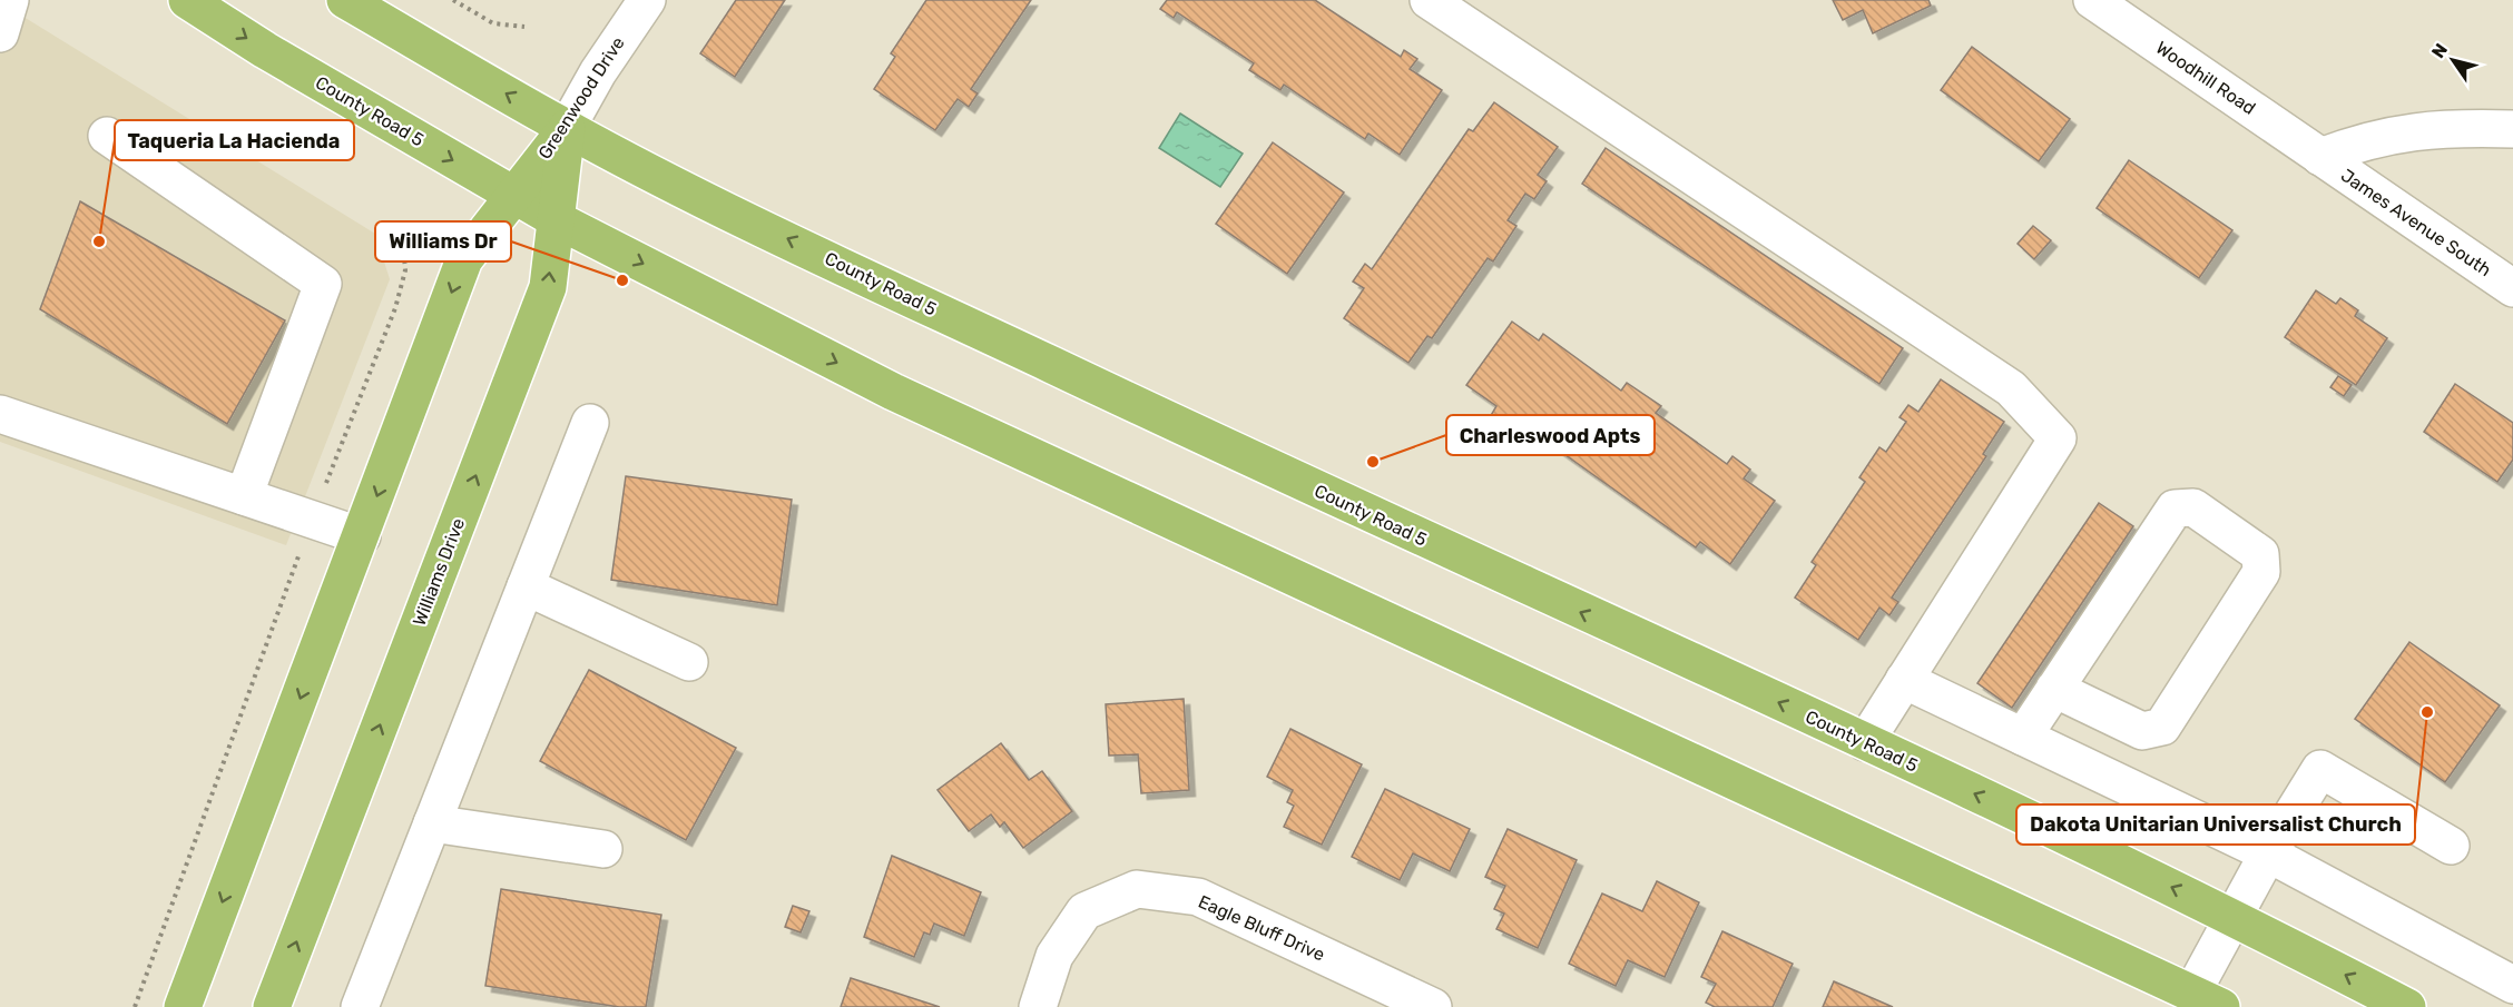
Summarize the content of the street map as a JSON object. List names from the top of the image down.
{
  "streets": {
    "main road": ["Greenwood Drive", "County Road 5", "Williams Drive"],
    "street": ["Woodhill Road", "James Avenue South", "Eagle Bluff Drive"]
  },
  "crossings": [
    ["Woodhill Road", "James Avenue South"],
    ["Greenwood Drive", "County Road 5"],
    ["Greenwood Drive", "Williams Drive"],
    ["County Road 5", "Williams Drive"]
  ],
  "places": [
    "Taqueria La Hacienda",
    "Williams Dr",
    "Charleswood Apts",
    "Dakota Unitarian Universalist Church"
  ],
  "north": "top left"
}
